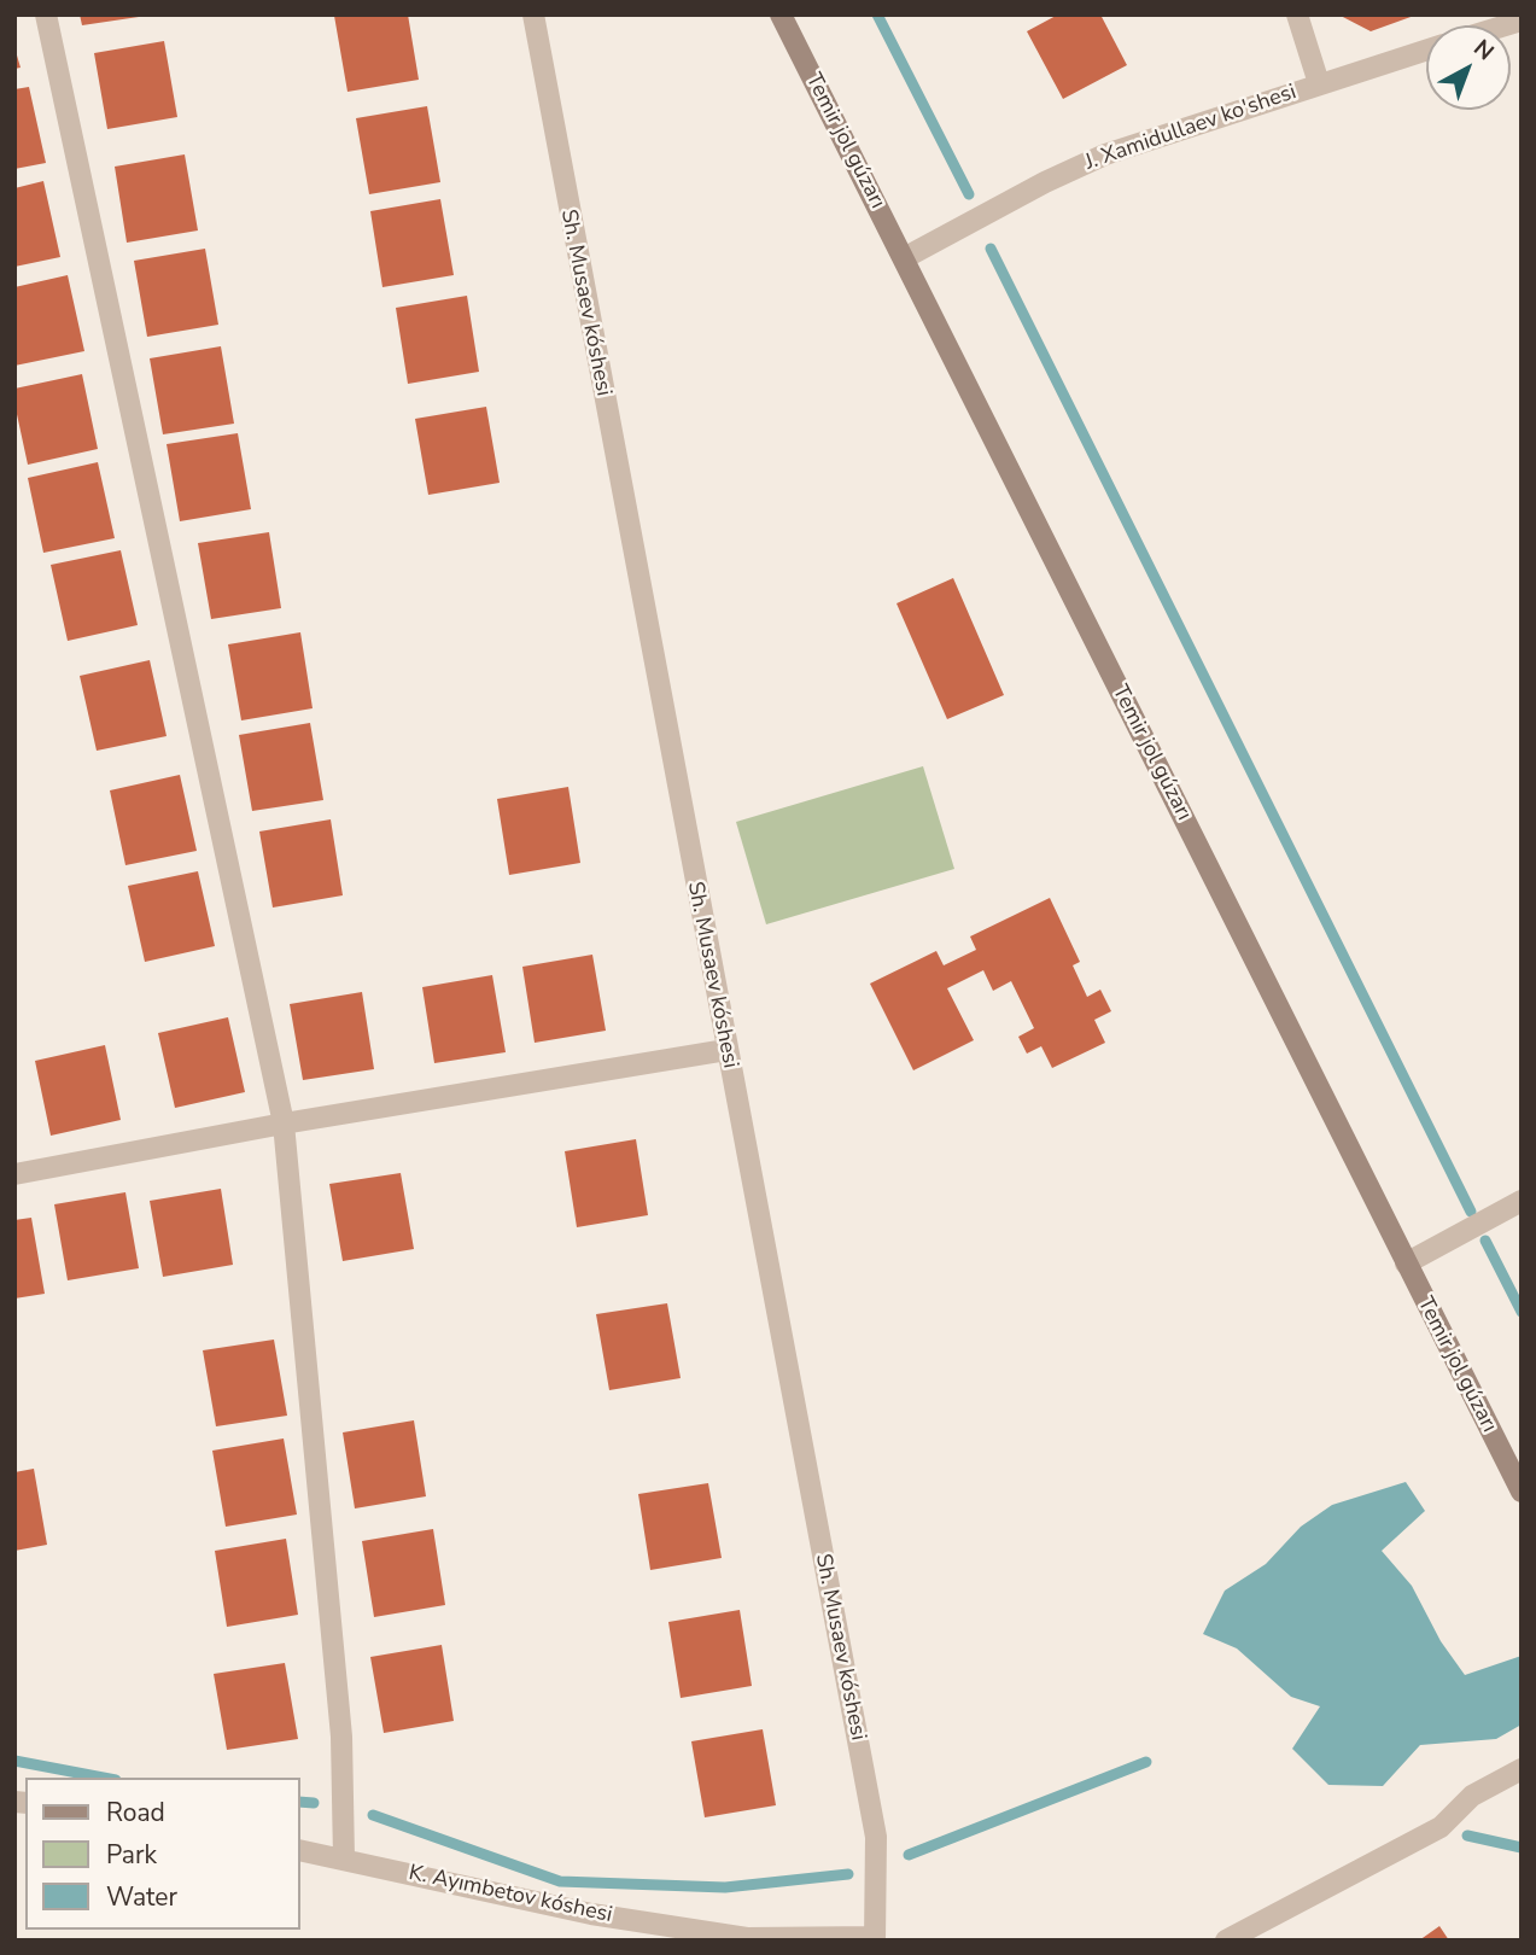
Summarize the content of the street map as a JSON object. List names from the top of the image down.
{
  "streets": {
    "street": [
      "J. Xamidullaev ko'shesi",
      "Temir jol gúzarı",
      "Sh. Musaev kóshesi",
      "K. Ayımbetov kóshesi"
    ]
  },
  "crossings": [
    ["J. Xamidullaev ko'shesi", "Temir jol gúzarı"],
    ["Sh. Musaev kóshesi", "K. Ayımbetov kóshesi"]
  ],
  "legend": ["Road", "Park", "Water"],
  "north": "top right"
}
